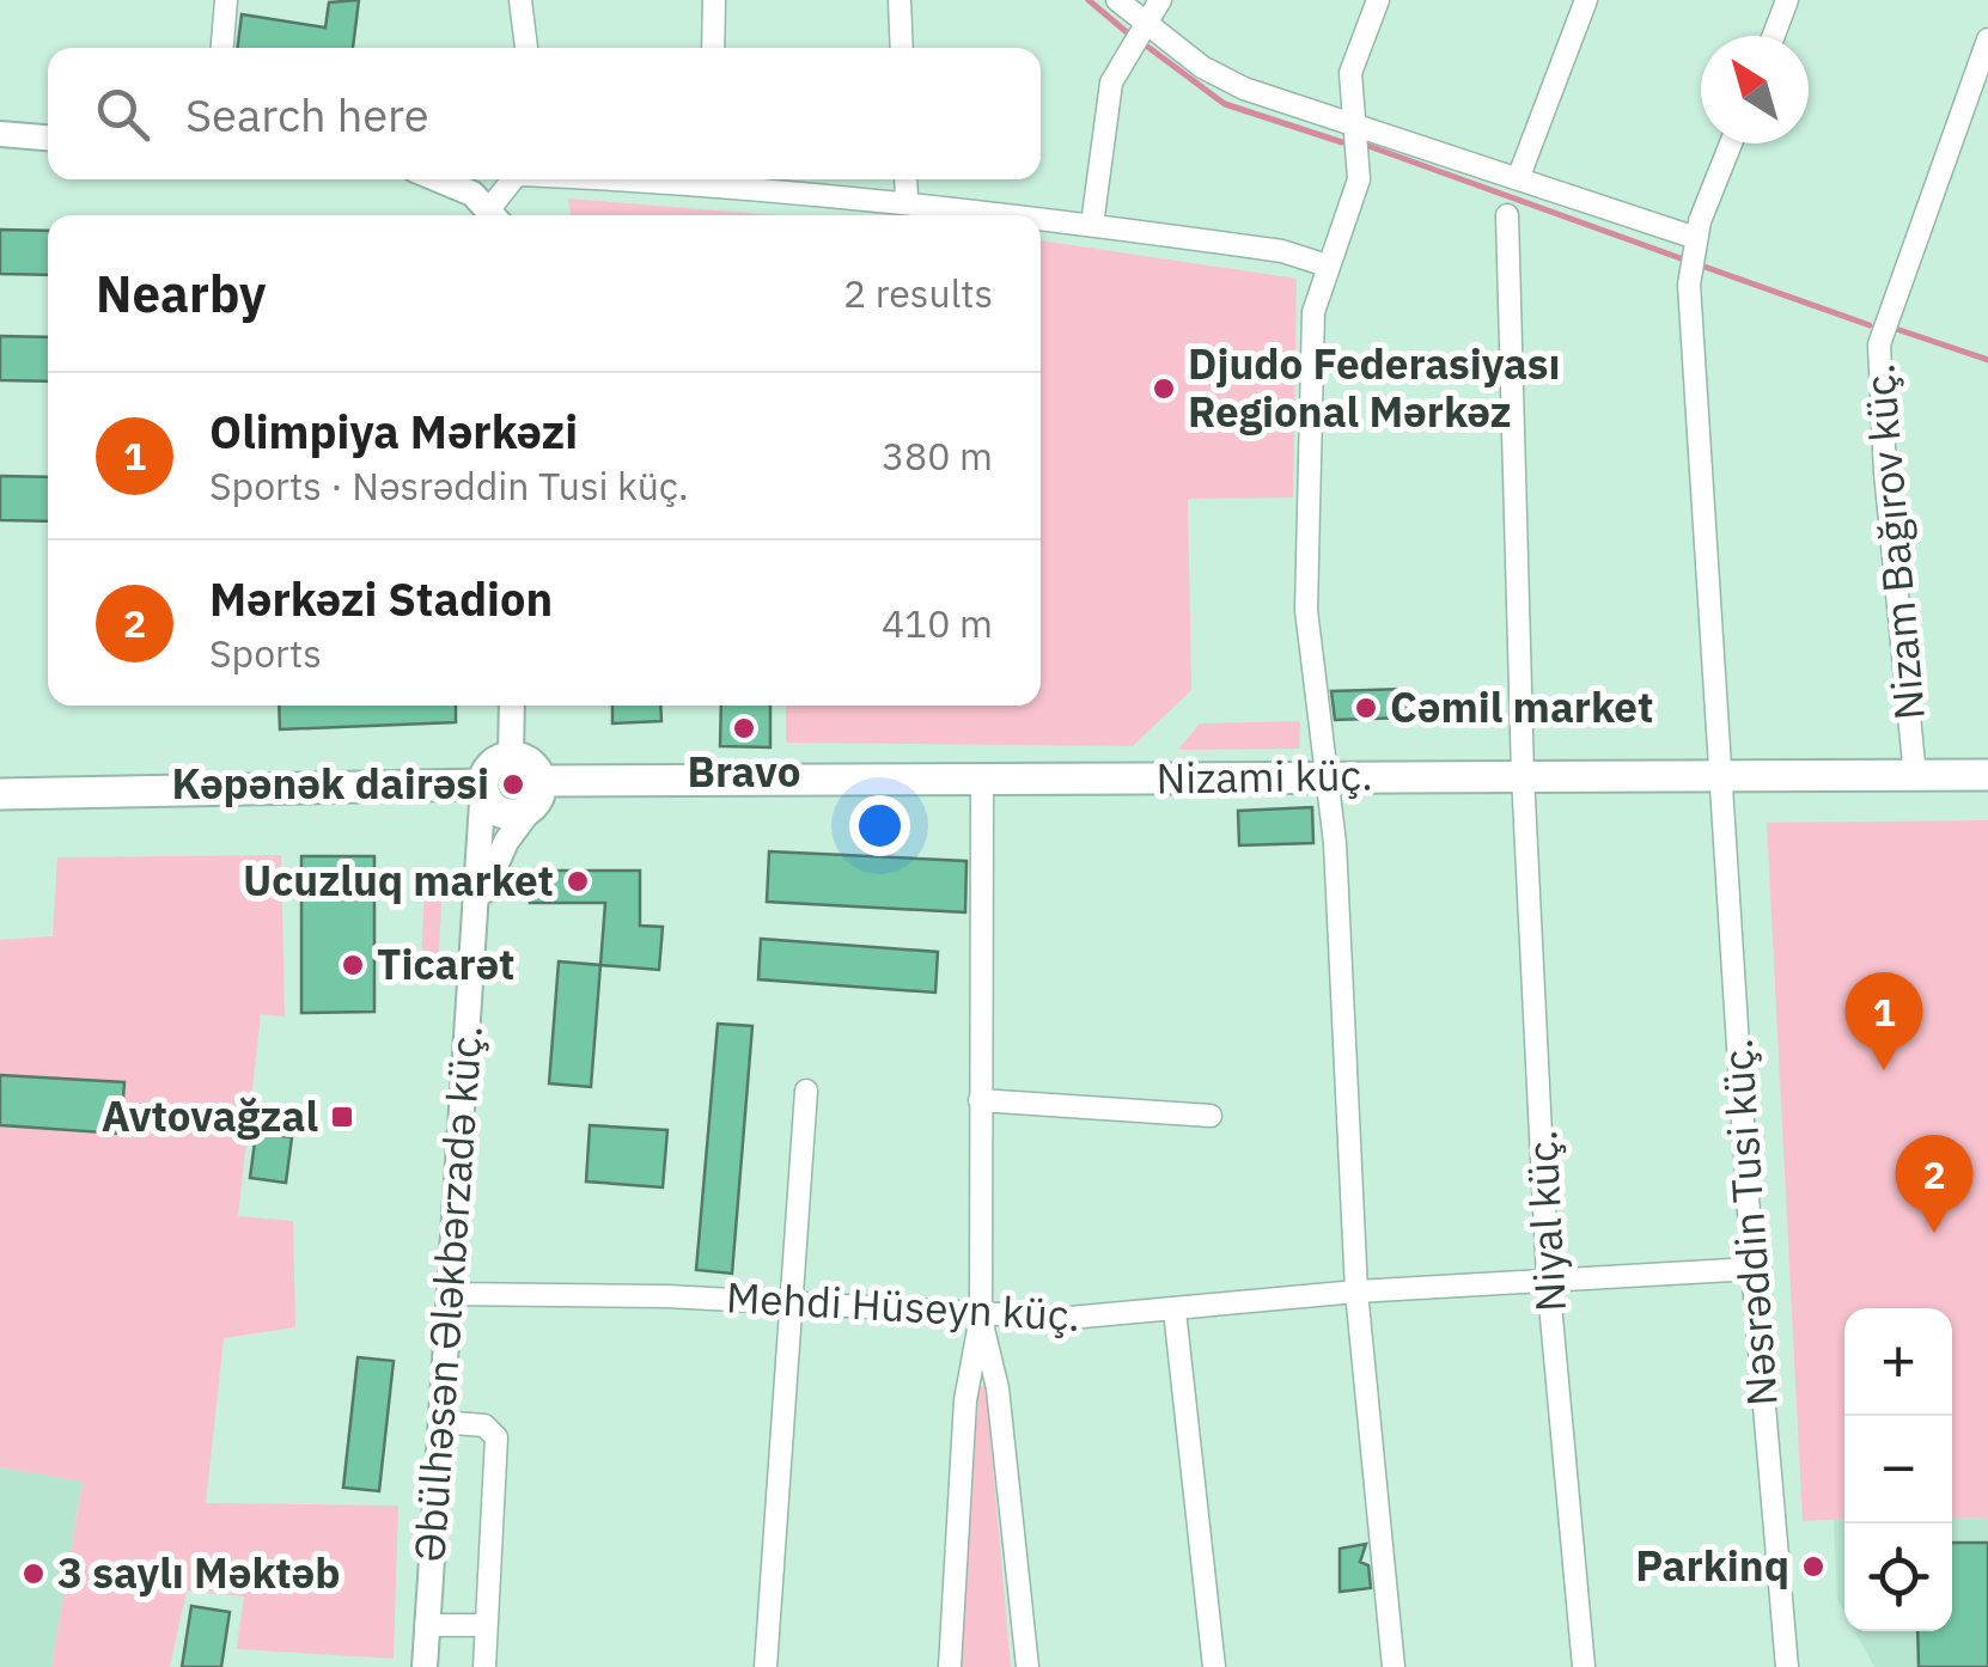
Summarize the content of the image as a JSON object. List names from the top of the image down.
{
  "streets": {
    "highway": ["Nizami küç."],
    "main road": ["Əbülhəsən Ələkbərzadə küç."],
    "street": [
      "Nizam Bağırov küç.",
      "Niyal küç.",
      "Nəsrəddin Tusi küç.",
      "Mehdi Hüseyn küç."
    ]
  },
  "crossings": [
    ["Nizam Bağırov küç.", "Nizami küç."],
    ["Nizami küç.", "Niyal küç."],
    ["Nizami küç.", "Nəsrəddin Tusi küç."],
    ["Niyal küç.", "Mehdi Hüseyn küç."],
    ["Nəsrəddin Tusi küç.", "Mehdi Hüseyn küç."],
    ["Əbülhəsən Ələkbərzadə küç.", "Mehdi Hüseyn küç."]
  ],
  "places": {
    "other": [
      "Djudo Federasiyası Regional Mərkəz",
      "Cəmil market",
      "Bravo",
      "Kəpənək dairəsi",
      "Ucuzluq market",
      "Ticarət",
      "Parkinq",
      "3 saylı Məktəb"
    ],
    "transit": ["Avtovağzal"]
  },
  "north": "top left",
  "page": {
    "search": "Search here",
    "heading": ["Nearby", "2 results"],
    "list": [
      {
        "mark": "1",
        "name": "Olimpiya Mərkəzi",
        "note": "Sports · Nəsrəddin Tusi küç.",
        "value": "380 m"
      },
      {
        "mark": "2",
        "name": "Mərkəzi Stadion",
        "note": "Sports",
        "value": "410 m"
      }
    ],
    "pins": ["1", "2"],
    "map_buttons": ["+", "−"]
  }
}
